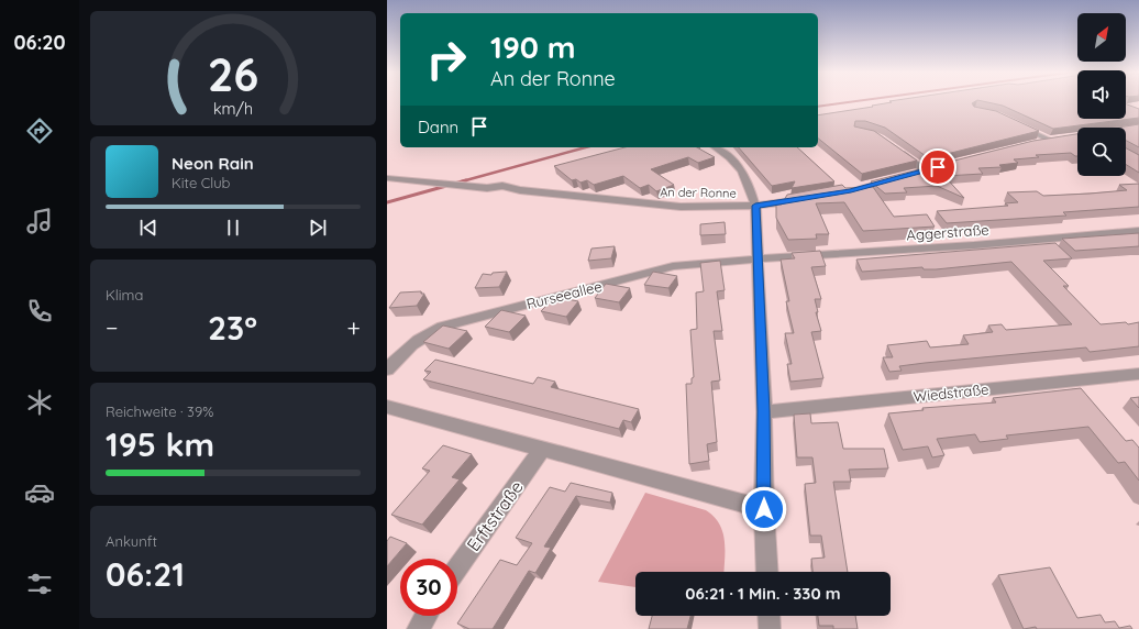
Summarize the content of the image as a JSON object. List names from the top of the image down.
{
  "streets": {
    "street": [
      "An der Ronne",
      "Aggerstraße",
      "Rurseeallee",
      "Wiedstraße",
      "Erftstraße"
    ]
  },
  "crossings": [
    ["Aggerstraße", "Rurseeallee"]
  ],
  "north": "top right",
  "page": {
    "tabs": "06:20",
    "turn": ["190 m", "An der Ronne"],
    "then": "Dann",
    "song": ["Neon Rain", "Kite Club"],
    "tile": [
      "Klima",
      ["Reichweite · 39%", "195 km"],
      ["Ankunft", "06:21"]
    ],
    "heat": ["−", "23°", "+"],
    "limit": "30",
    "trip": "06:21 · 1 Min. · 330 m",
    "gauge": ["26", "km/h"]
  }
}
